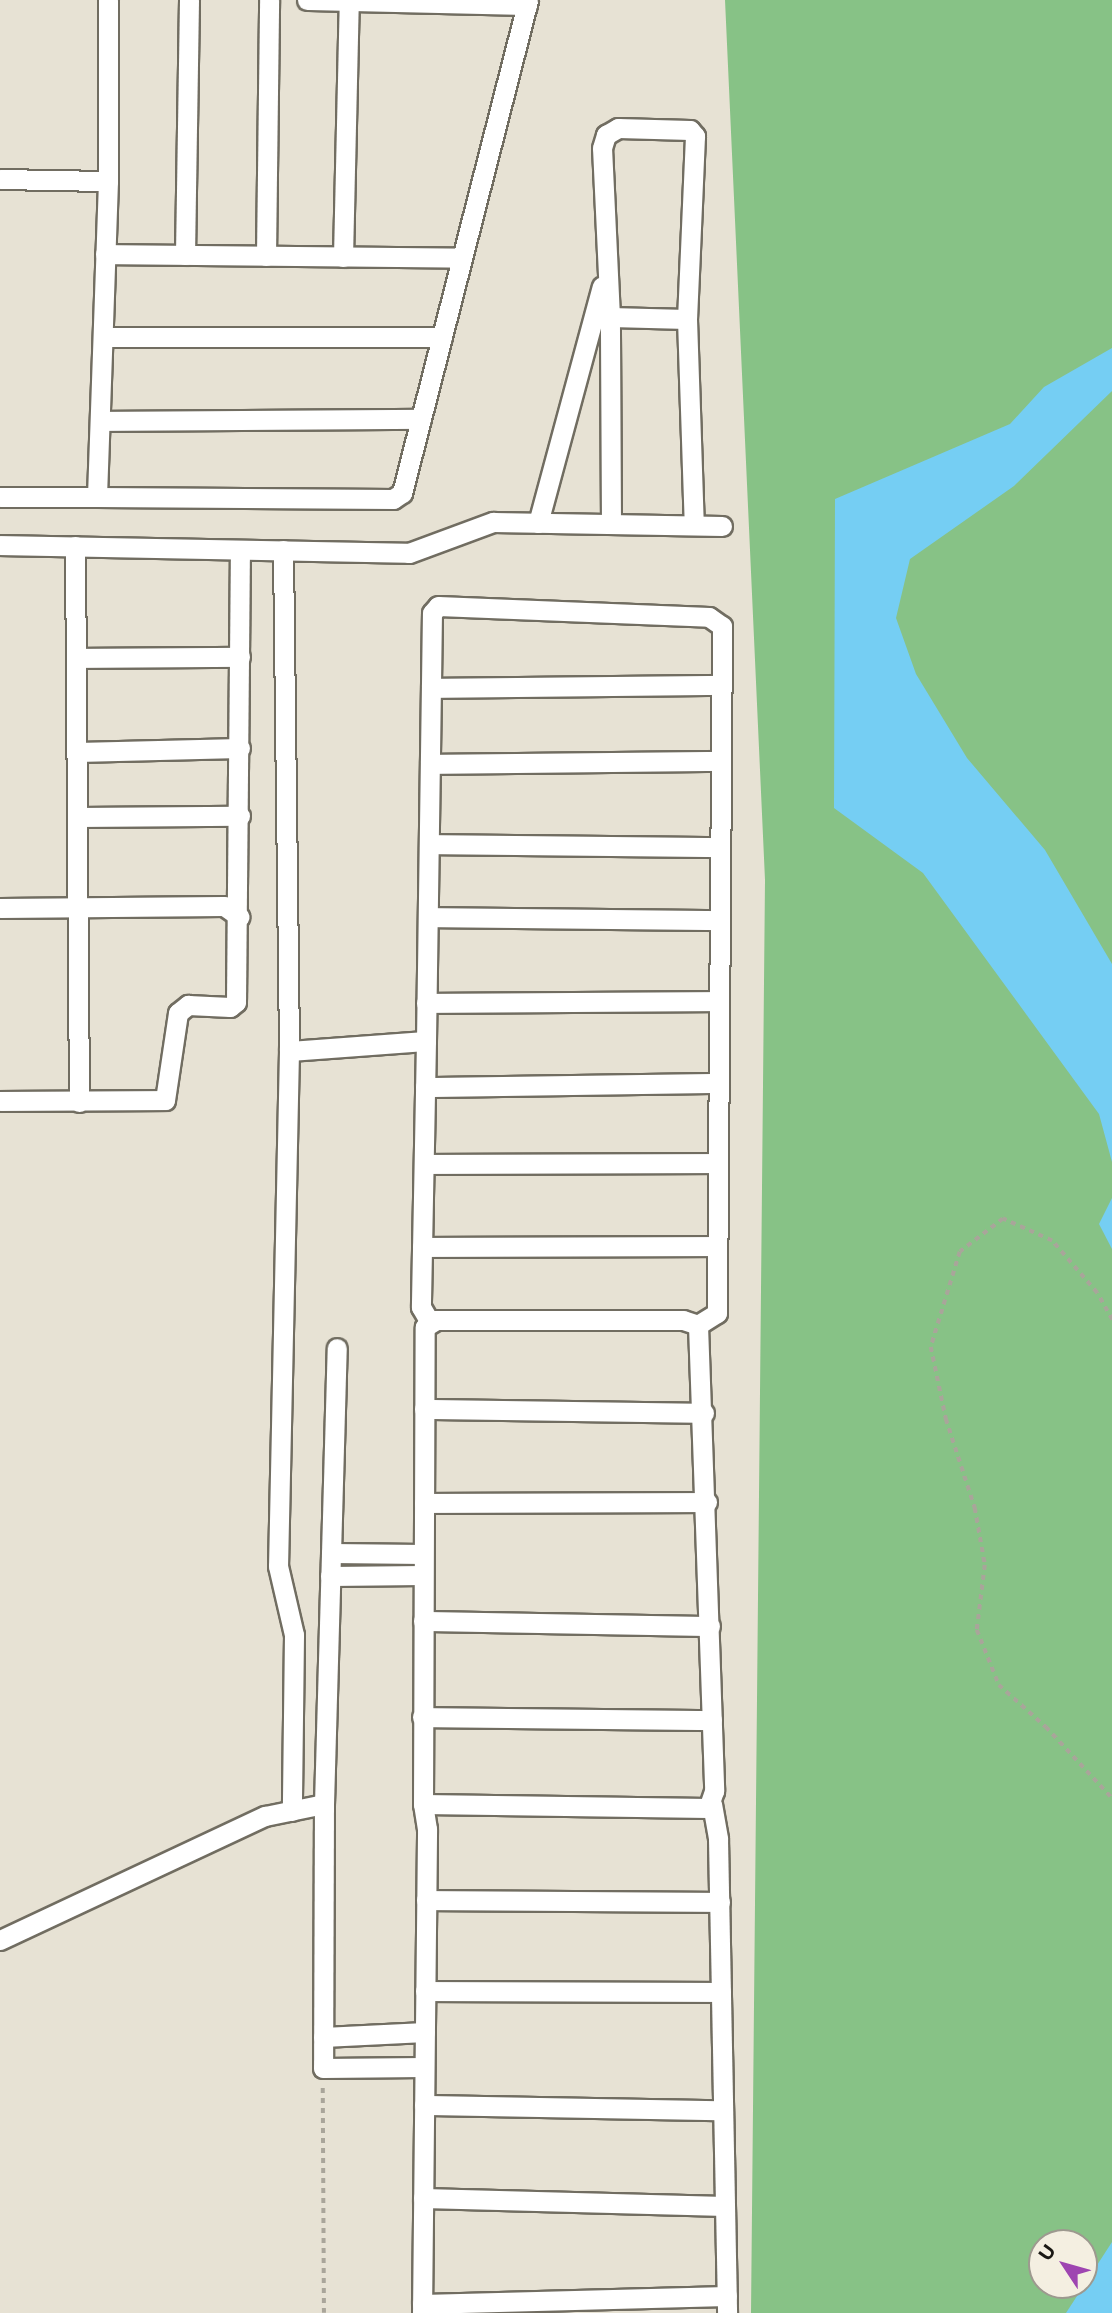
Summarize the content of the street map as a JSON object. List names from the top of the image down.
{
  "north": "top left"
}
